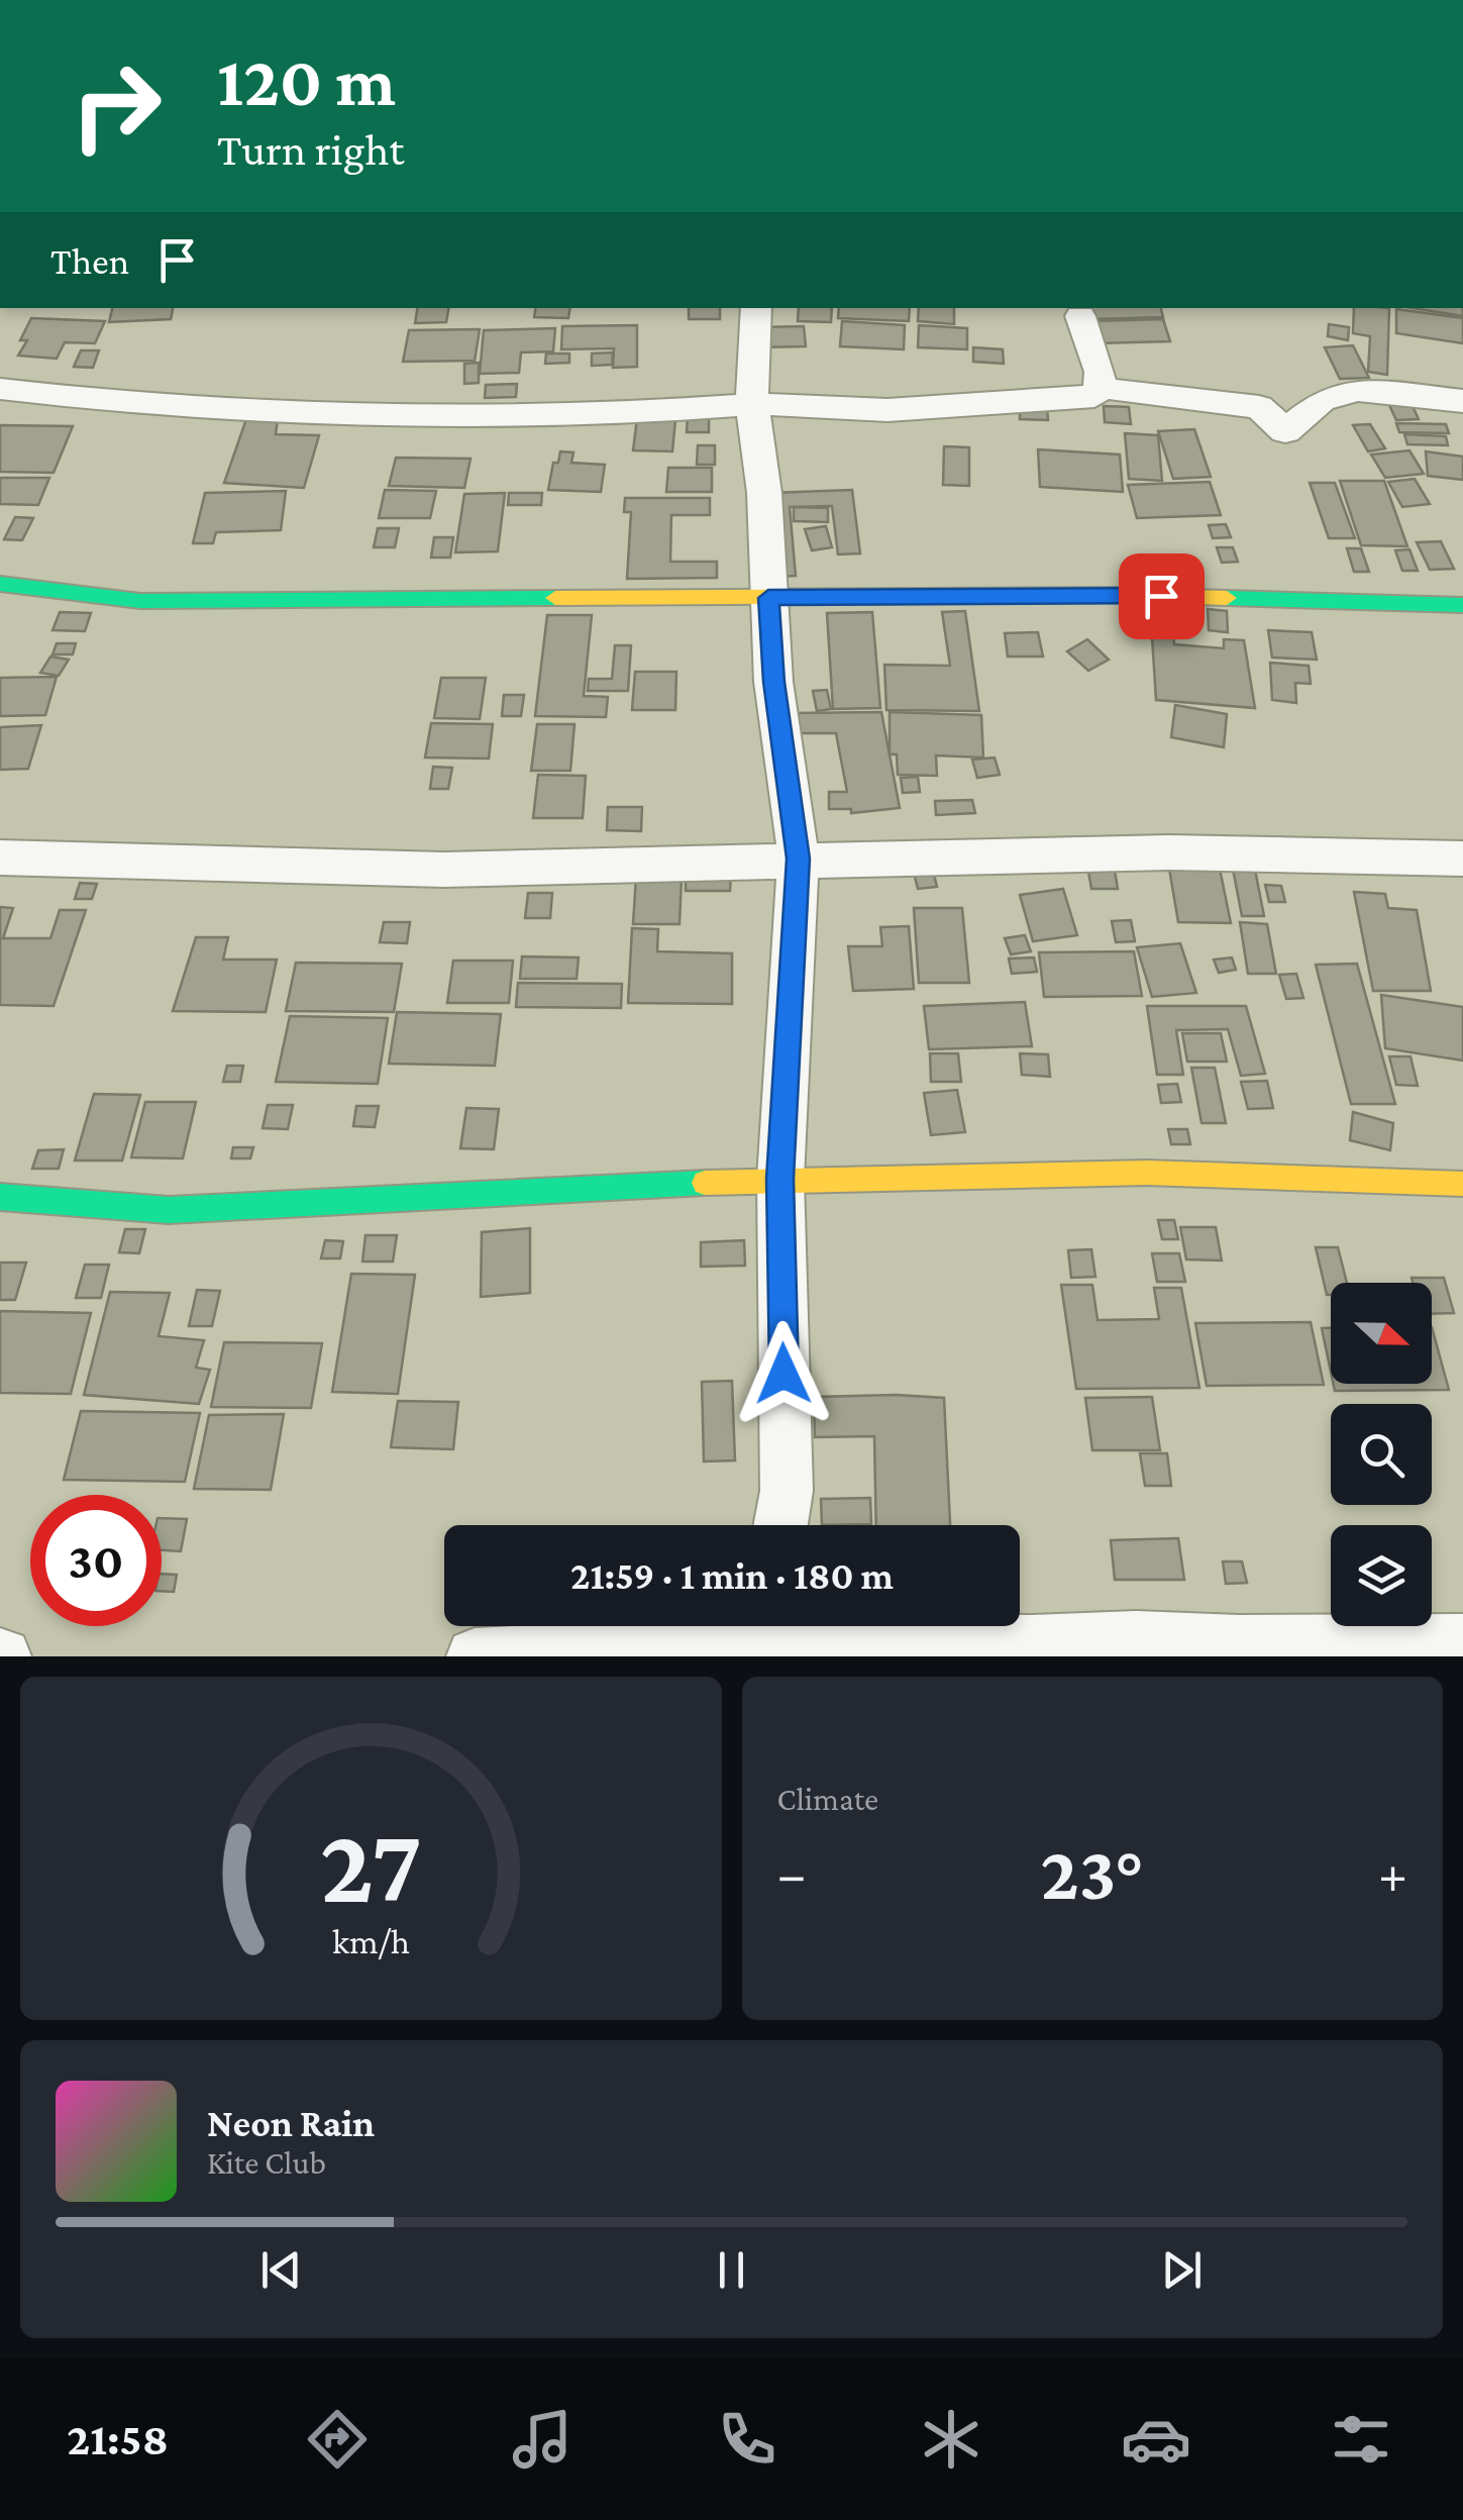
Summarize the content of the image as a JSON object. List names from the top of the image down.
{
  "north": "right",
  "page": {
    "turn": ["120 m", "Turn right"],
    "then": "Then",
    "limit": "30",
    "trip": "21:59 · 1 min · 180 m",
    "tile": "Climate",
    "heat": ["−", "23°", "+"],
    "song": ["Neon Rain", "Kite Club"],
    "tabs": "21:58",
    "gauge": ["27", "km/h"]
  }
}
